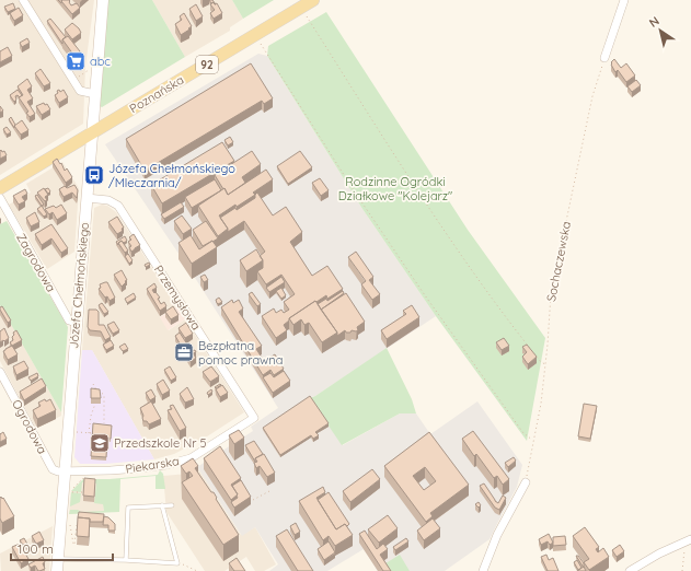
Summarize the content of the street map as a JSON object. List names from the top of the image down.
{
  "streets": {
    "main road": ["92", "Poznańska"],
    "street": [
      "Zagrodowa",
      "Józefa Chełmońskiego",
      "Przemysłowa",
      "Ogrodowa",
      "Piekarska"
    ],
    "path": ["Sochaczewska"]
  },
  "crossings": [
    ["Poznańska", "Józefa Chełmońskiego"],
    ["Zagrodowa", "Józefa Chełmońskiego"],
    ["Józefa Chełmońskiego", "Przemysłowa"],
    ["Józefa Chełmońskiego", "Ogrodowa"],
    ["Józefa Chełmońskiego", "Piekarska"],
    ["Przemysłowa", "Piekarska"],
    ["Ogrodowa", "Piekarska"]
  ],
  "parks": ["Rodzinne Ogródki Działkowe \"Kolejarz\""],
  "places": {
    "supermarket": ["abc"],
    "bus stop": ["Józefa Chełmońskiego /Mleczarnia/"],
    "office": ["Bezpłatna pomoc prawna"],
    "school or university": ["Przedszkole Nr 5"]
  },
  "scale_bar": "100 m",
  "north": "top left"
}
